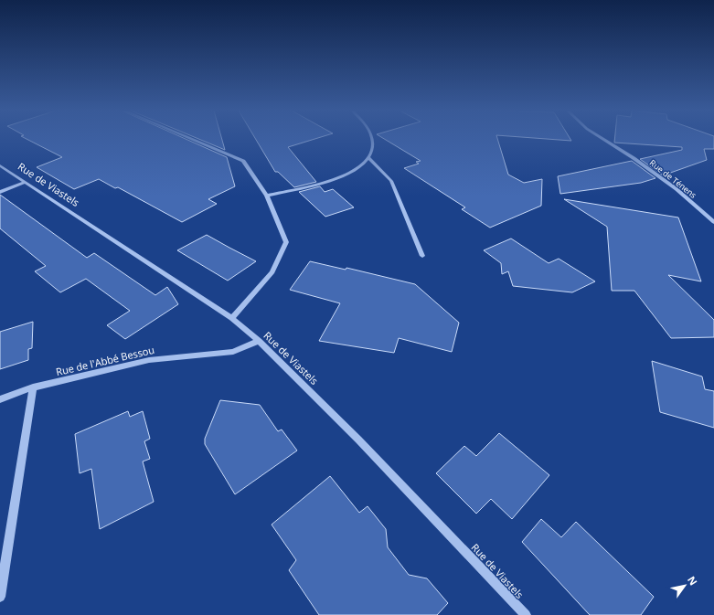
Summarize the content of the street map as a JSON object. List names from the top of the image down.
{
  "streets": {
    "street": ["Rue de Ténens", "Rue de Viastels", "Rue de l'Abbé Bessou"]
  },
  "crossings": [
    ["Rue de Viastels", "Rue de l'Abbé Bessou"]
  ],
  "north": "top right"
}
